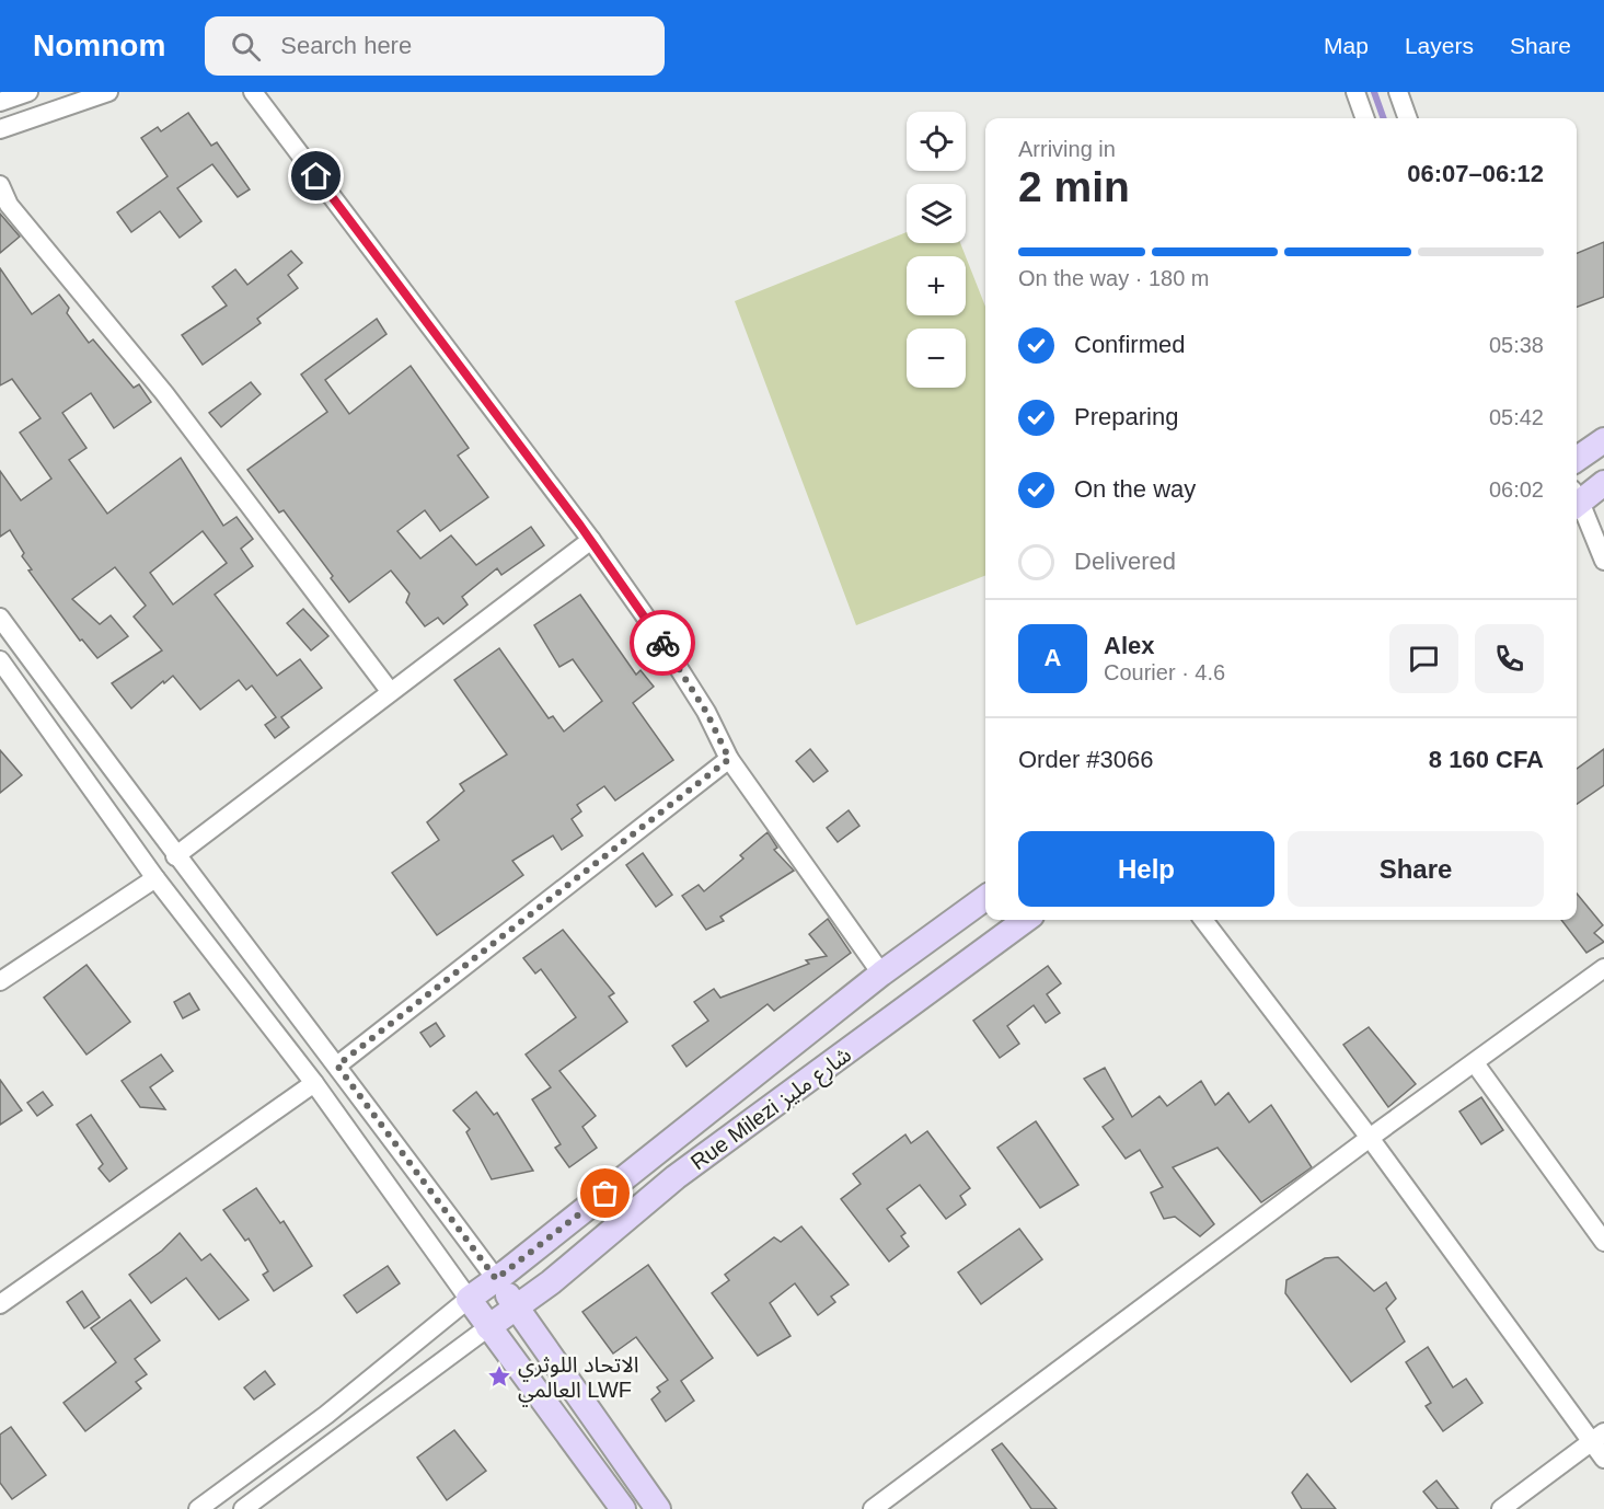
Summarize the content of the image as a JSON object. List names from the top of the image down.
{
  "streets": {
    "street": ["Rue Milezi شارع مليز"]
  },
  "places": {
    "place": ["الاتحاد اللوثري العالمي LWF"]
  },
  "page": {
    "header": "Nomnom",
    "search": "Search here",
    "nav": ["Map", "Layers", "Share"],
    "map_buttons": ["+", "−"],
    "heading": ["2 min", "Arriving in", "06:07–06:12"],
    "panel": [
      "Alex",
      "Courier · 4.6",
      "Order #3066",
      "8 160 CFA"
    ],
    "bar": "On the way · 180 m",
    "list": [
      ["Confirmed", "05:38"],
      ["Preparing", "05:42"],
      ["On the way", "06:02"],
      "Delivered"
    ],
    "round": "A",
    "buttons": ["Help", "Share"]
  }
}
